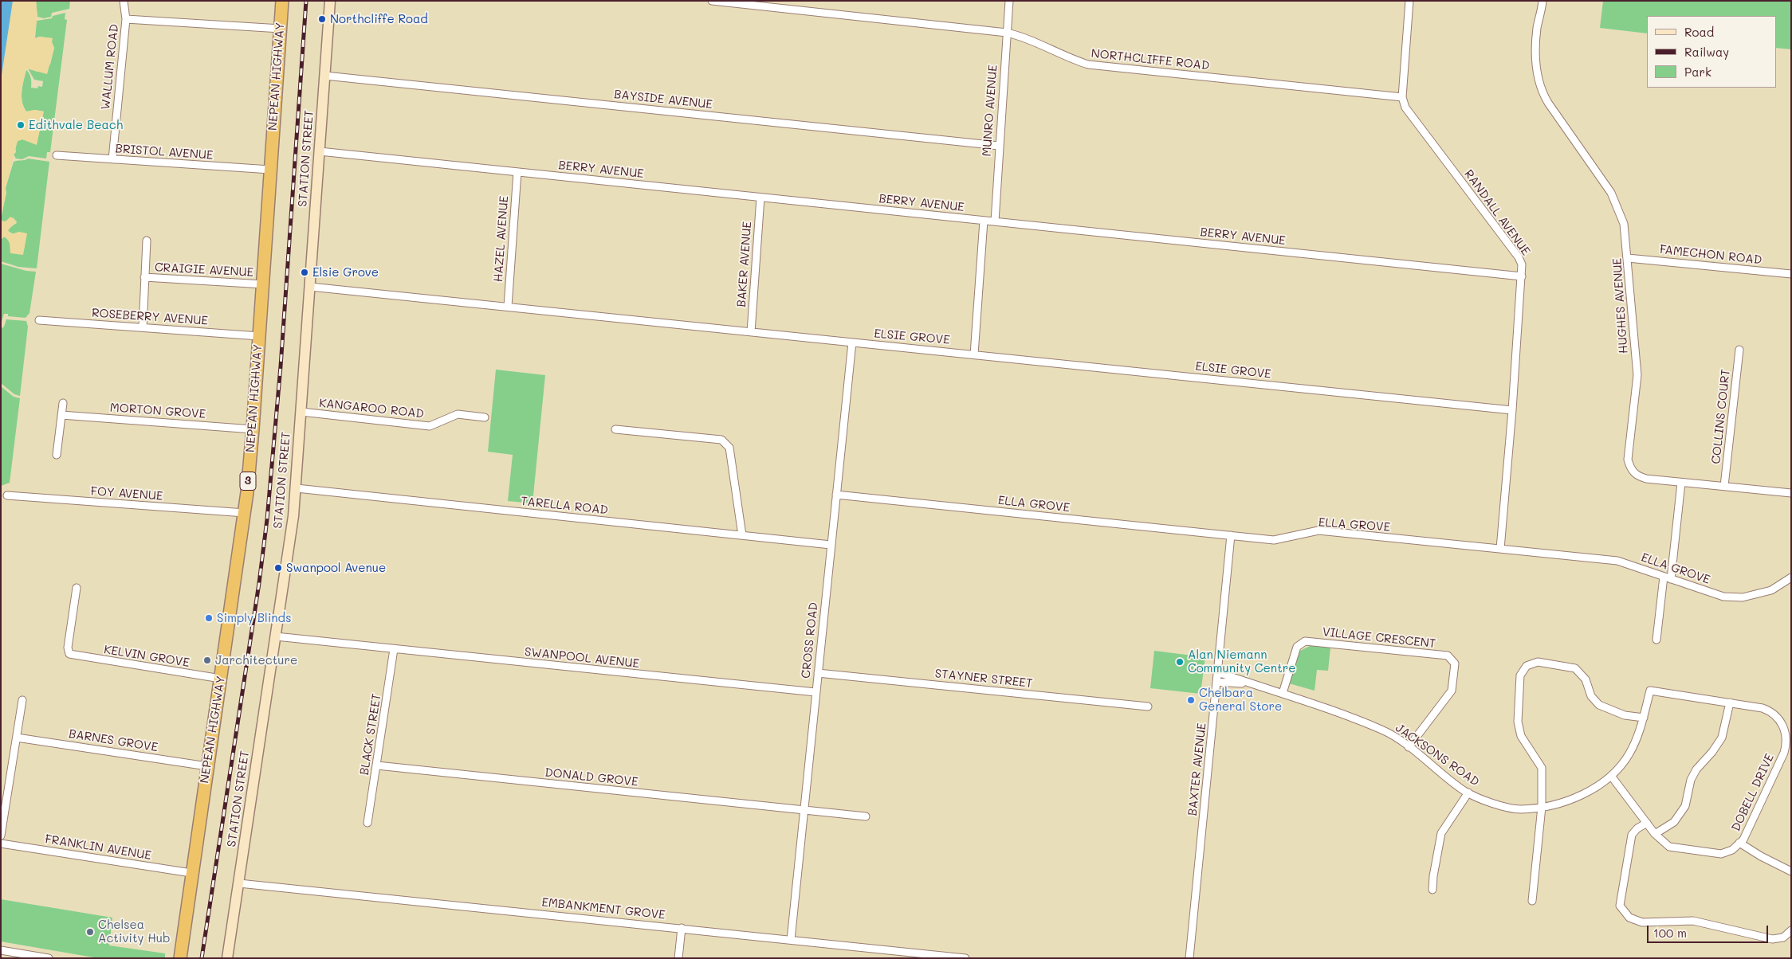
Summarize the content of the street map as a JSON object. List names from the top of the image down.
{
  "streets": {
    "highway": ["NEPEAN HIGHWAY", "3"],
    "street": [
      "NORTHCLIFFE ROAD",
      "WALLUM ROAD",
      "BAYSIDE AVENUE",
      "MUNRO AVENUE",
      "BRISTOL AVENUE",
      "STATION STREET",
      "BERRY AVENUE",
      "RANDALL AVENUE",
      "HAZEL AVENUE",
      "FAMECHON ROAD",
      "BAKER AVENUE",
      "CRAIGIE AVENUE",
      "HUGHES AVENUE",
      "ROSEBERRY AVENUE",
      "ELSIE GROVE",
      "KANGAROO ROAD",
      "MORTON GROVE",
      "COLLINS COURT",
      "FOY AVENUE",
      "ELLA GROVE",
      "TARELLA ROAD",
      "VILLAGE CRESCENT",
      "CROSS ROAD",
      "KELVIN GROVE",
      "SWANPOOL AVENUE",
      "STAYNER STREET",
      "BLACK STREET",
      "BARNES GROVE",
      "JACKSONS ROAD",
      "BAXTER AVENUE",
      "DONALD GROVE",
      "DOBELL DRIVE",
      "FRANKLIN AVENUE",
      "EMBANKMENT GROVE"
    ]
  },
  "crossings": [
    ["NORTHCLIFFE ROAD", "MUNRO AVENUE"],
    ["NORTHCLIFFE ROAD", "RANDALL AVENUE"],
    ["WALLUM ROAD", "BRISTOL AVENUE"],
    ["NEPEAN HIGHWAY", "BRISTOL AVENUE"],
    ["NEPEAN HIGHWAY", "CRAIGIE AVENUE"],
    ["NEPEAN HIGHWAY", "ROSEBERRY AVENUE"],
    ["NEPEAN HIGHWAY", "MORTON GROVE"],
    ["NEPEAN HIGHWAY", "FOY AVENUE"],
    ["NEPEAN HIGHWAY", "KELVIN GROVE"],
    ["NEPEAN HIGHWAY", "BARNES GROVE"],
    ["NEPEAN HIGHWAY", "FRANKLIN AVENUE"],
    ["BAYSIDE AVENUE", "MUNRO AVENUE"],
    ["BAYSIDE AVENUE", "STATION STREET"],
    ["MUNRO AVENUE", "BERRY AVENUE"],
    ["STATION STREET", "BERRY AVENUE"],
    ["STATION STREET", "ELSIE GROVE"],
    ["STATION STREET", "KANGAROO ROAD"],
    ["STATION STREET", "TARELLA ROAD"],
    ["STATION STREET", "SWANPOOL AVENUE"],
    ["STATION STREET", "EMBANKMENT GROVE"],
    ["BERRY AVENUE", "RANDALL AVENUE"],
    ["BERRY AVENUE", "HAZEL AVENUE"],
    ["BERRY AVENUE", "BAKER AVENUE"],
    ["RANDALL AVENUE", "ELSIE GROVE"],
    ["RANDALL AVENUE", "ELLA GROVE"],
    ["HAZEL AVENUE", "ELSIE GROVE"],
    ["FAMECHON ROAD", "HUGHES AVENUE"],
    ["BAKER AVENUE", "ELSIE GROVE"],
    ["HUGHES AVENUE", "COLLINS COURT"],
    ["ELSIE GROVE", "CROSS ROAD"],
    ["ELLA GROVE", "CROSS ROAD"],
    ["ELLA GROVE", "BAXTER AVENUE"],
    ["TARELLA ROAD", "CROSS ROAD"],
    ["VILLAGE CRESCENT", "JACKSONS ROAD"],
    ["CROSS ROAD", "SWANPOOL AVENUE"],
    ["CROSS ROAD", "STAYNER STREET"],
    ["CROSS ROAD", "DONALD GROVE"],
    ["CROSS ROAD", "EMBANKMENT GROVE"],
    ["SWANPOOL AVENUE", "BLACK STREET"],
    ["BLACK STREET", "DONALD GROVE"],
    ["JACKSONS ROAD", "BAXTER AVENUE"],
    ["JACKSONS ROAD", "DOBELL DRIVE"]
  ],
  "places": [
    "Northcliffe Road",
    "Edithvale Beach",
    "Elsie Grove",
    "Swanpool Avenue",
    "Simply Blinds",
    "Jarchitecture",
    "Alan Niemann Community Centre",
    "Chelbara General Store",
    "Chelsea Activity Hub"
  ],
  "legend": ["Road", "Railway", "Park"],
  "scale_bar": "100 m"
}
